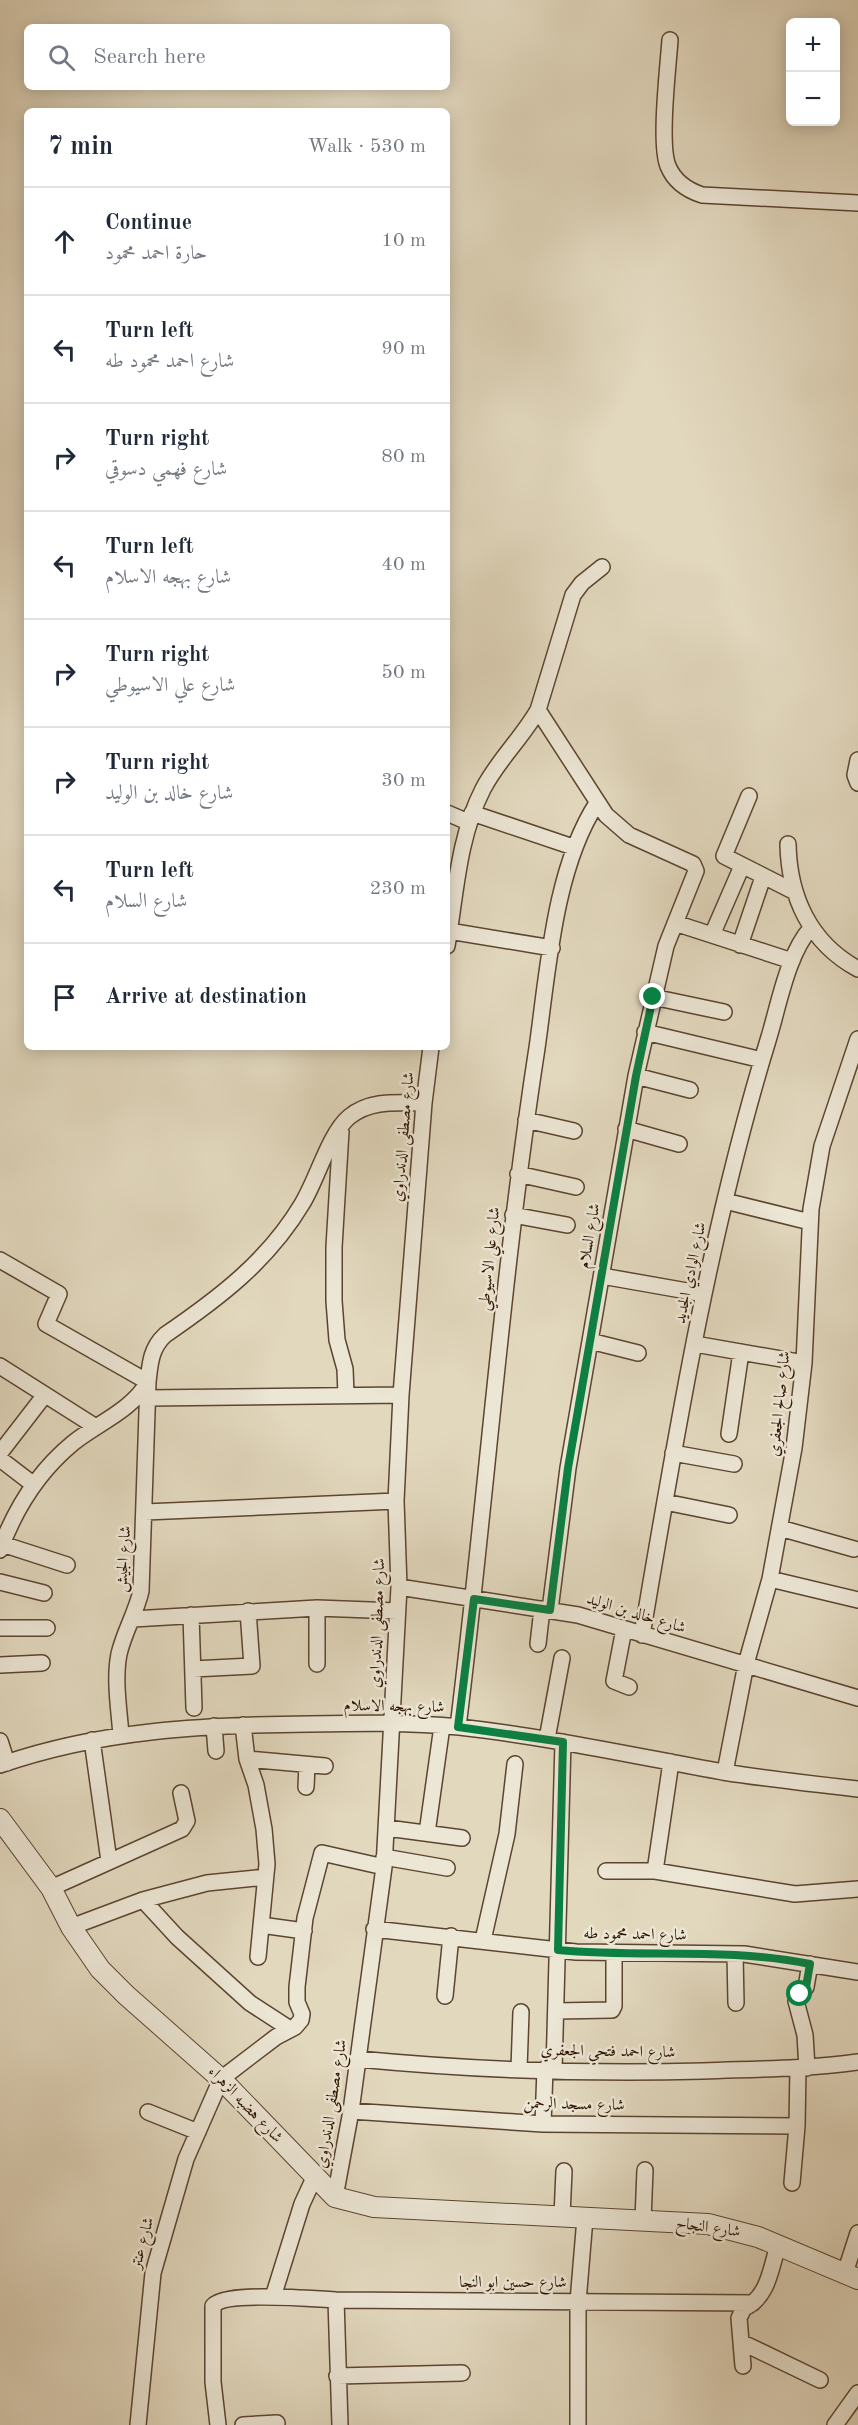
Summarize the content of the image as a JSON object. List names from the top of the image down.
{
  "streets": {
    "street": [
      "شارع مصطفى الدندراوي",
      "شارع السلام",
      "شارع علي الاسيوطي",
      "شارع الوادي الجديد",
      "شارع صالح الجعفري",
      "شارع الجيش",
      "شارع خالد بن الوليد",
      "شارع بهجه الاسلام",
      "شارع احمد محمود طه",
      "شارع احمد فتحي الجعفري",
      "شارع هضبه الزهراء",
      "شارع مسجد الرحمن",
      "شارع النجاح",
      "شارع عنتر",
      "شارع حسين ابو النجا"
    ]
  },
  "crossings": [
    ["شارع مصطفى الدندراوي", "شارع خالد بن الوليد"],
    ["شارع مصطفى الدندراوي", "شارع بهجه الاسلام"],
    ["شارع مصطفى الدندراوي", "شارع احمد محمود طه"],
    ["شارع مصطفى الدندراوي", "شارع احمد فتحي الجعفري"],
    ["شارع مصطفى الدندراوي", "شارع هضبه الزهراء"],
    ["شارع مصطفى الدندراوي", "شارع مسجد الرحمن"],
    ["شارع السلام", "شارع علي الاسيوطي"],
    ["شارع السلام", "شارع خالد بن الوليد"],
    ["شارع علي الاسيوطي", "شارع خالد بن الوليد"],
    ["شارع علي الاسيوطي", "شارع بهجه الاسلام"],
    ["شارع الوادي الجديد", "شارع خالد بن الوليد"],
    ["شارع صالح الجعفري", "شارع خالد بن الوليد"],
    ["شارع صالح الجعفري", "شارع بهجه الاسلام"],
    ["شارع الجيش", "شارع بهجه الاسلام"],
    ["شارع هضبه الزهراء", "شارع عنتر"]
  ],
  "page": {
    "map_buttons": ["+", "−"],
    "search": "Search here",
    "heading": ["7 min", "Walk · 530 m"],
    "list": [
      ["Continue", "حارة احمد محمود", "10 m"],
      ["Turn left", "شارع احمد محمود طه", "90 m"],
      ["Turn right", "شارع فهمي دسوقي", "80 m"],
      ["Turn left", "شارع بهجه الاسلام", "40 m"],
      ["Turn right", "شارع علي الاسيوطي", "50 m"],
      ["Turn right", "شارع خالد بن الوليد", "30 m"],
      ["Turn left", "شارع السلام", "230 m"],
      "Arrive at destination"
    ]
  }
}
